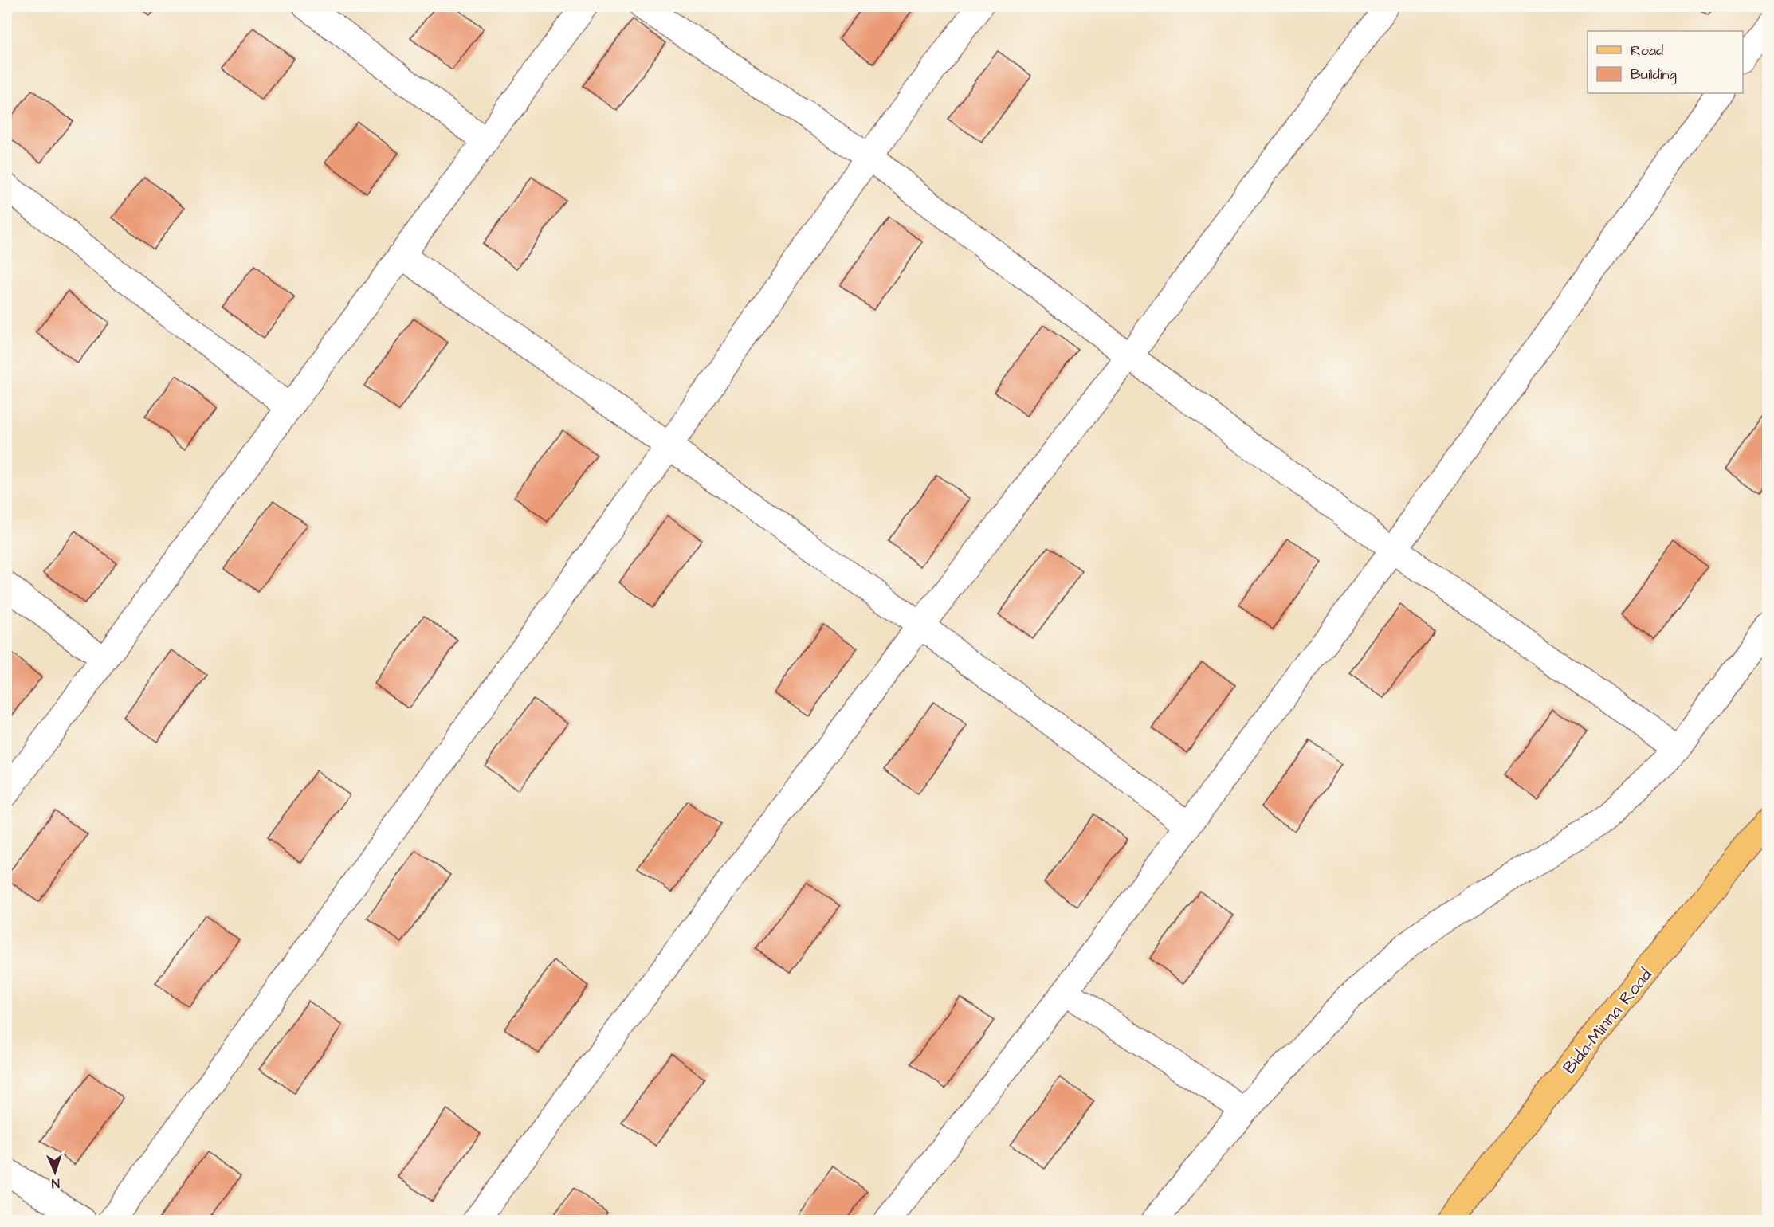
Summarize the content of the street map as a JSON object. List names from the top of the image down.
{
  "streets": {
    "main road": ["Bida-Minna Road"]
  },
  "legend": ["Road", "Building"],
  "north": "bottom"
}
